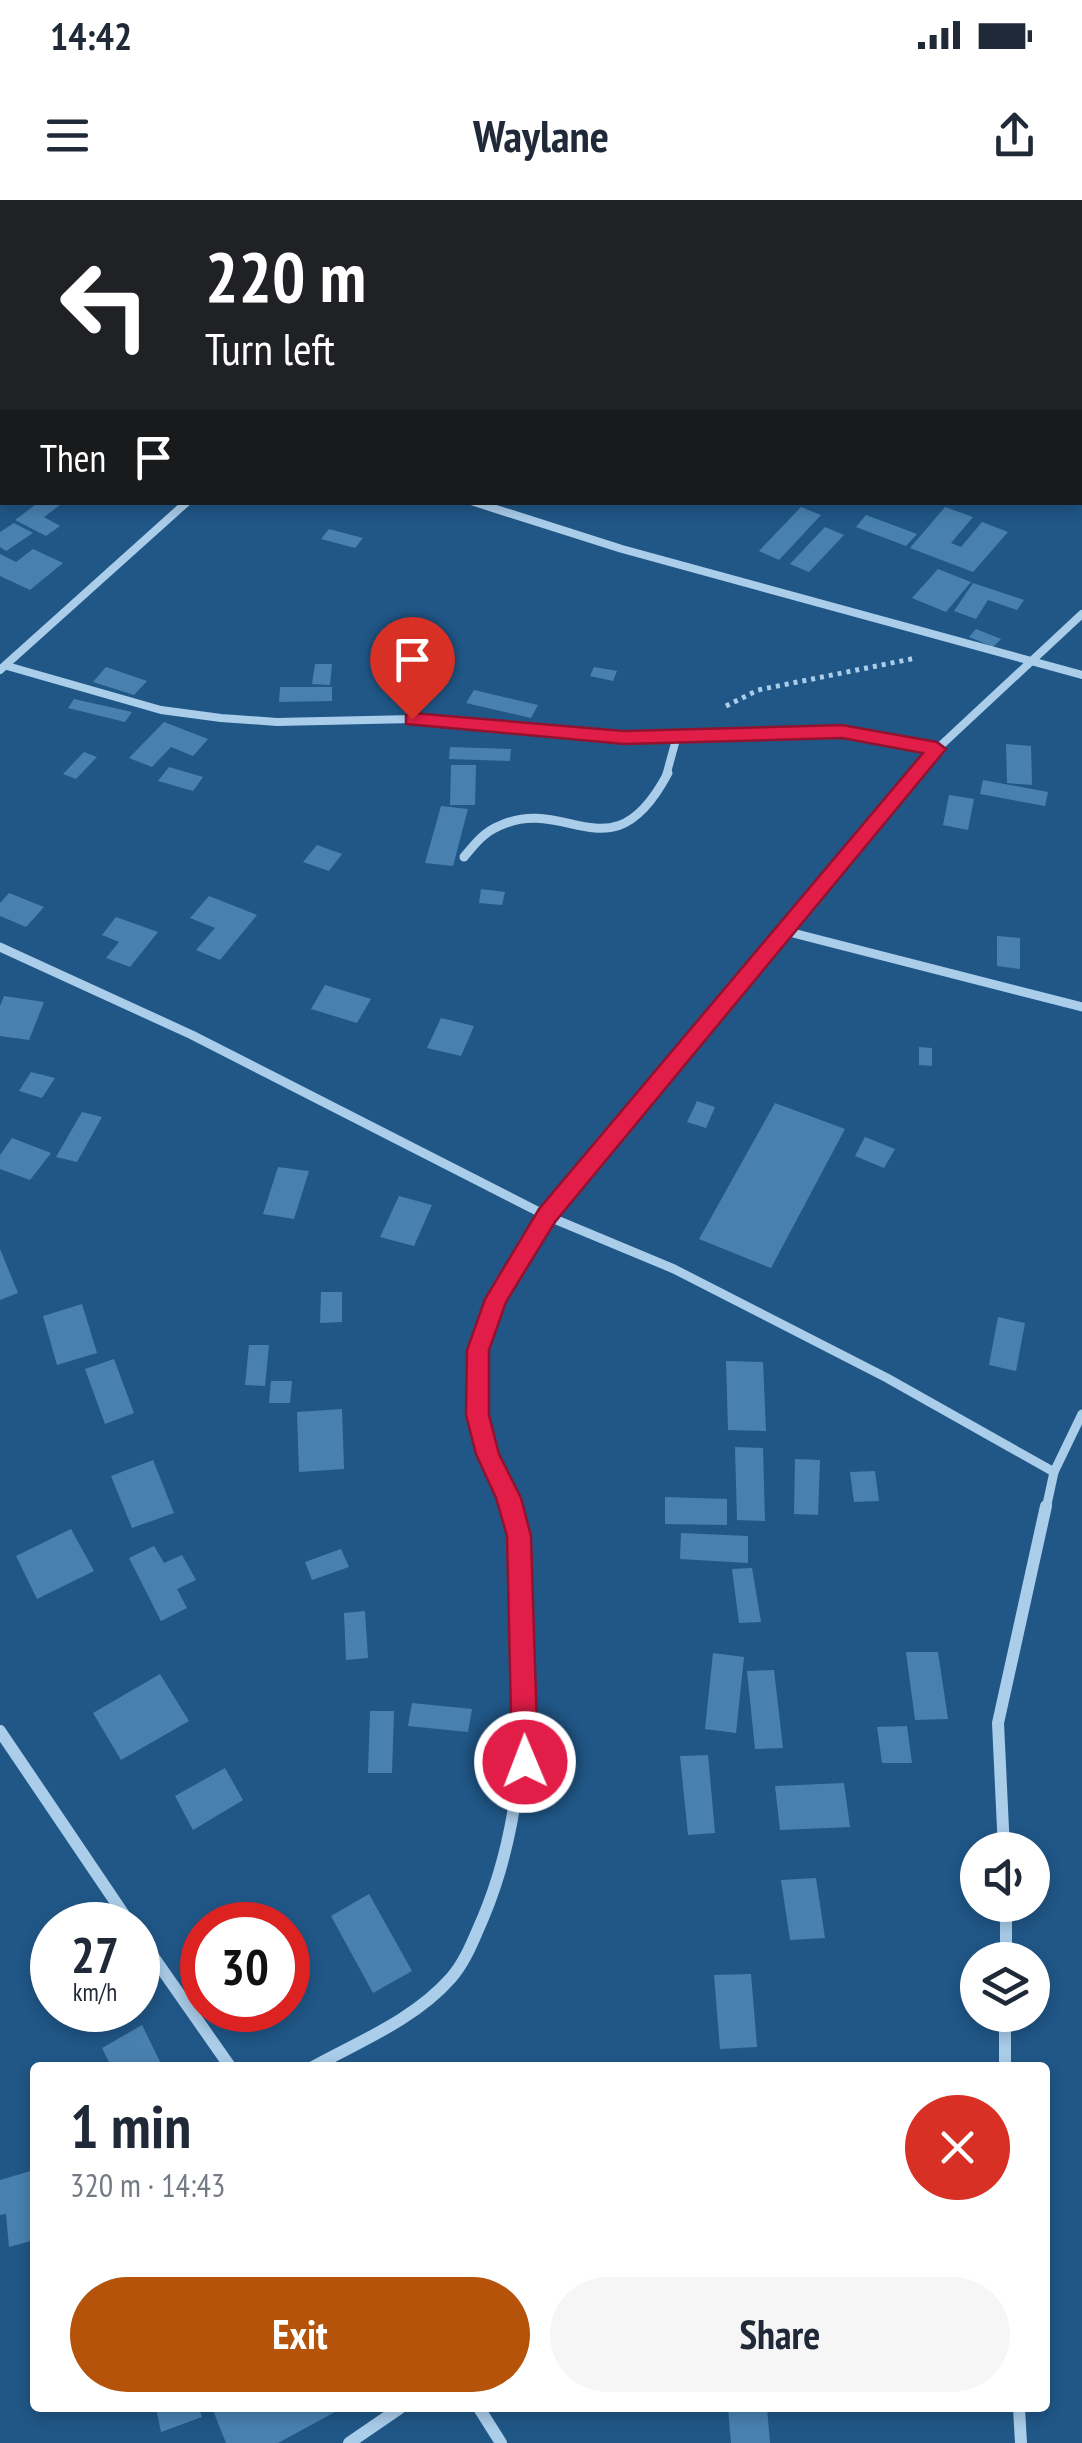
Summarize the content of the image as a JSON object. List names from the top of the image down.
{
  "page": {
    "status": "14:42",
    "header": "Waylane",
    "turn": ["220 m", "Turn left"],
    "then": "Then",
    "speed": "27 km/h",
    "limit": "30",
    "heading": ["1 min", "320 m · 14:43"],
    "buttons": ["Exit", "Share"]
  }
}
